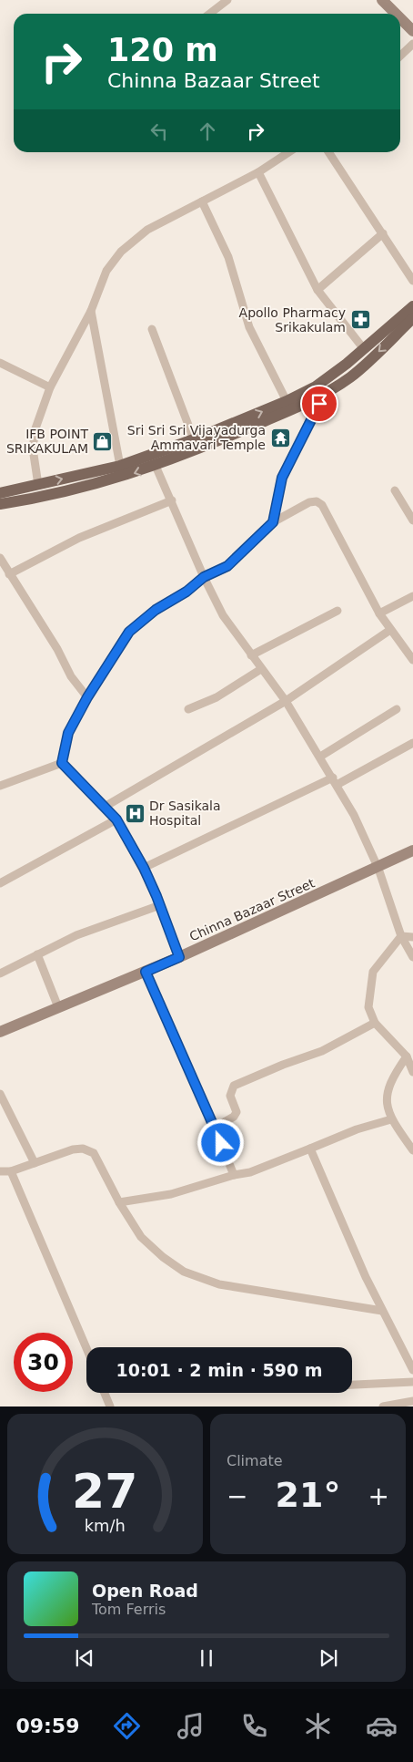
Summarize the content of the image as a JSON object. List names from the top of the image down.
{
  "streets": {
    "street": ["Chinna Bazaar Street"]
  },
  "places": {
    "pharmacy": ["Apollo Pharmacy Srikakulam"],
    "temple": ["Sri Sri Sri Vijayadurga Ammavari Temple"],
    "shop": ["IFB POINT SRIKAKULAM"],
    "hospital": ["Dr Sasikala Hospital"]
  },
  "page": {
    "turn": ["120 m", "Chinna Bazaar Street"],
    "limit": "30",
    "trip": "10:01 · 2 min · 590 m",
    "tile": "Climate",
    "heat": ["−", "21°", "+"],
    "song": ["Open Road", "Tom Ferris"],
    "tabs": "09:59",
    "gauge": ["27", "km/h"]
  }
}
